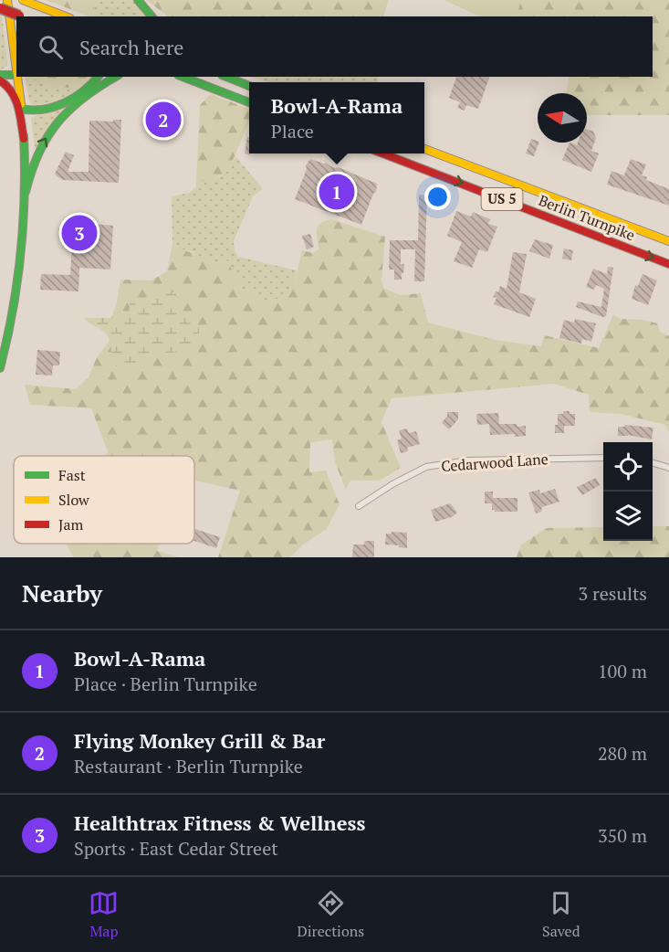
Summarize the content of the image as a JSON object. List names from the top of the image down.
{
  "streets": {
    "main road": ["US 5", "Berlin Turnpike"],
    "street": ["Cedarwood Lane"]
  },
  "legend": ["Fast", "Slow", "Jam"],
  "north": "left",
  "page": {
    "search": "Search here",
    "popup": ["Bowl-A-Rama", "Place"],
    "pins": ["2", "1", "3"],
    "heading": ["Nearby", "3 results"],
    "list": [
      {
        "mark": "1",
        "name": "Bowl-A-Rama",
        "note": "Place · Berlin Turnpike",
        "value": "100 m"
      },
      {
        "mark": "2",
        "name": "Flying Monkey Grill & Bar",
        "note": "Restaurant · Berlin Turnpike",
        "value": "280 m"
      },
      {
        "mark": "3",
        "name": "Healthtrax Fitness & Wellness",
        "note": "Sports · East Cedar Street",
        "value": "350 m"
      }
    ],
    "nav": ["Map", "Directions", "Saved"]
  }
}
